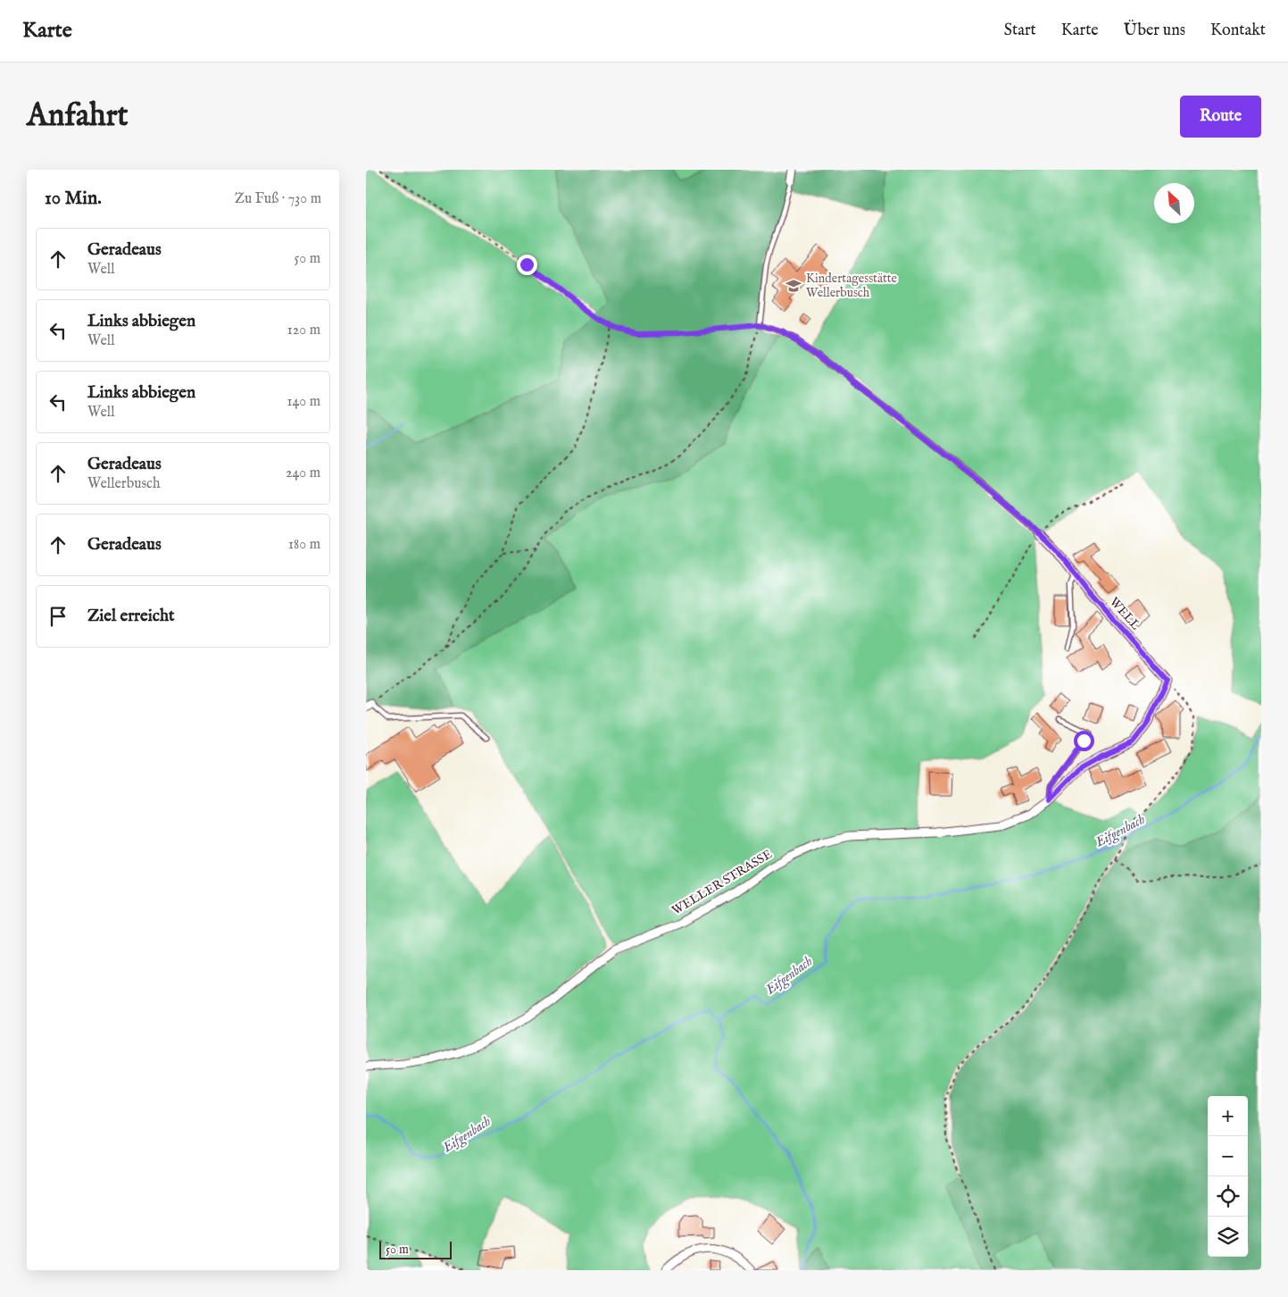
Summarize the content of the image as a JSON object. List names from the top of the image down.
{
  "streets": {
    "street": ["WELL", "WELLER STRASSE"]
  },
  "water": ["Eifgenbach"],
  "places": {
    "school or university": ["Kindertagesstätte Wellerbusch"]
  },
  "scale_bar": "50 m",
  "north": "top left",
  "page": {
    "header": "Karte",
    "nav": [
      "Start",
      "Karte",
      "Über uns",
      "Kontakt"
    ],
    "buttons": "Route",
    "title": "Anfahrt",
    "heading": ["10 Min.", "Zu Fuß · 730 m"],
    "list": [
      ["Geradeaus", "Well", "50 m"],
      ["Links abbiegen", "Well", "120 m"],
      ["Links abbiegen", "Well", "140 m"],
      ["Geradeaus", "Wellerbusch", "240 m"],
      ["Geradeaus", "180 m"],
      "Ziel erreicht"
    ],
    "map_buttons": ["+", "−"],
    "scale": "50 m"
  }
}
